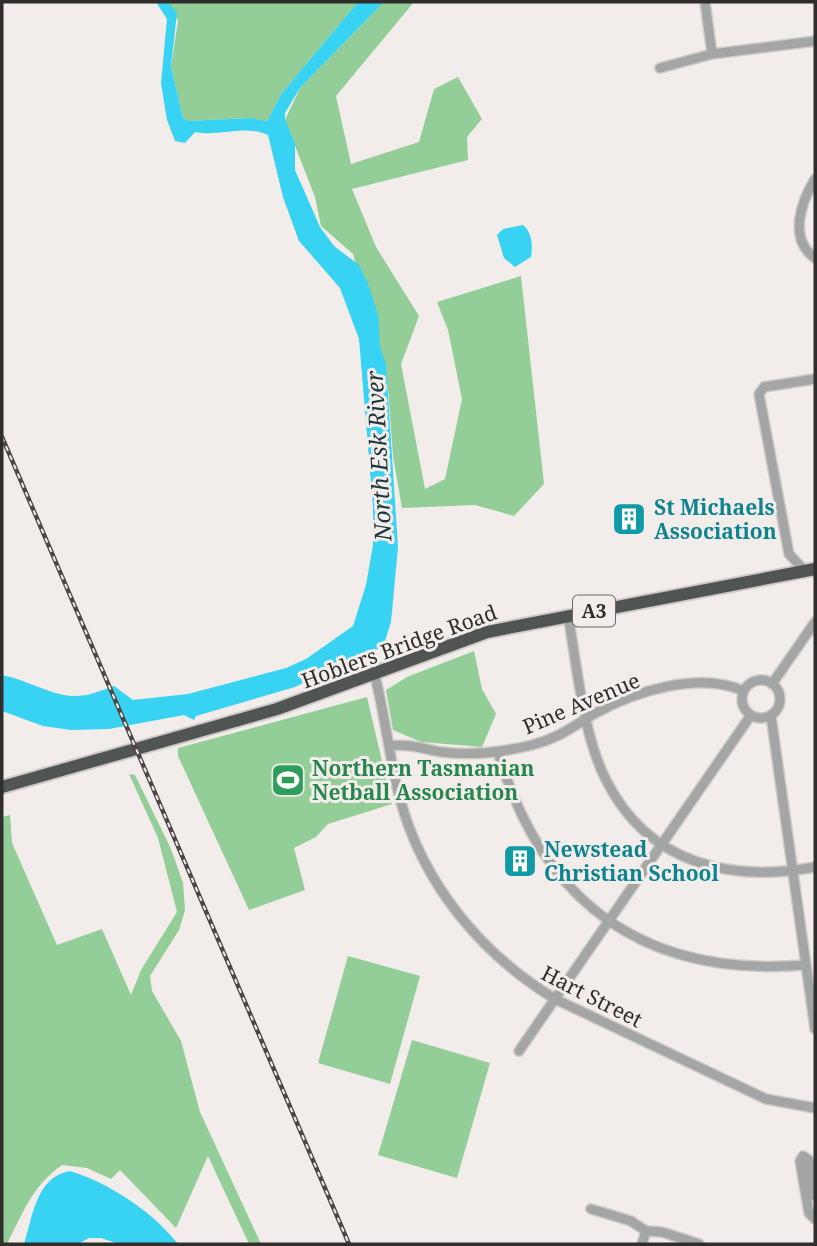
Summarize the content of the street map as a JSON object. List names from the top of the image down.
{
  "streets": {
    "highway": ["A3", "Hoblers Bridge Road"],
    "street": ["Pine Avenue", "Hart Street"]
  },
  "crossings": [
    ["Hoblers Bridge Road", "Hart Street"],
    ["Pine Avenue", "Hart Street"]
  ],
  "water": ["North Esk River"],
  "places": {
    "building": ["St Michaels Association", "Newstead Christian School"],
    "sports": ["Northern Tasmanian Netball Association"]
  }
}
